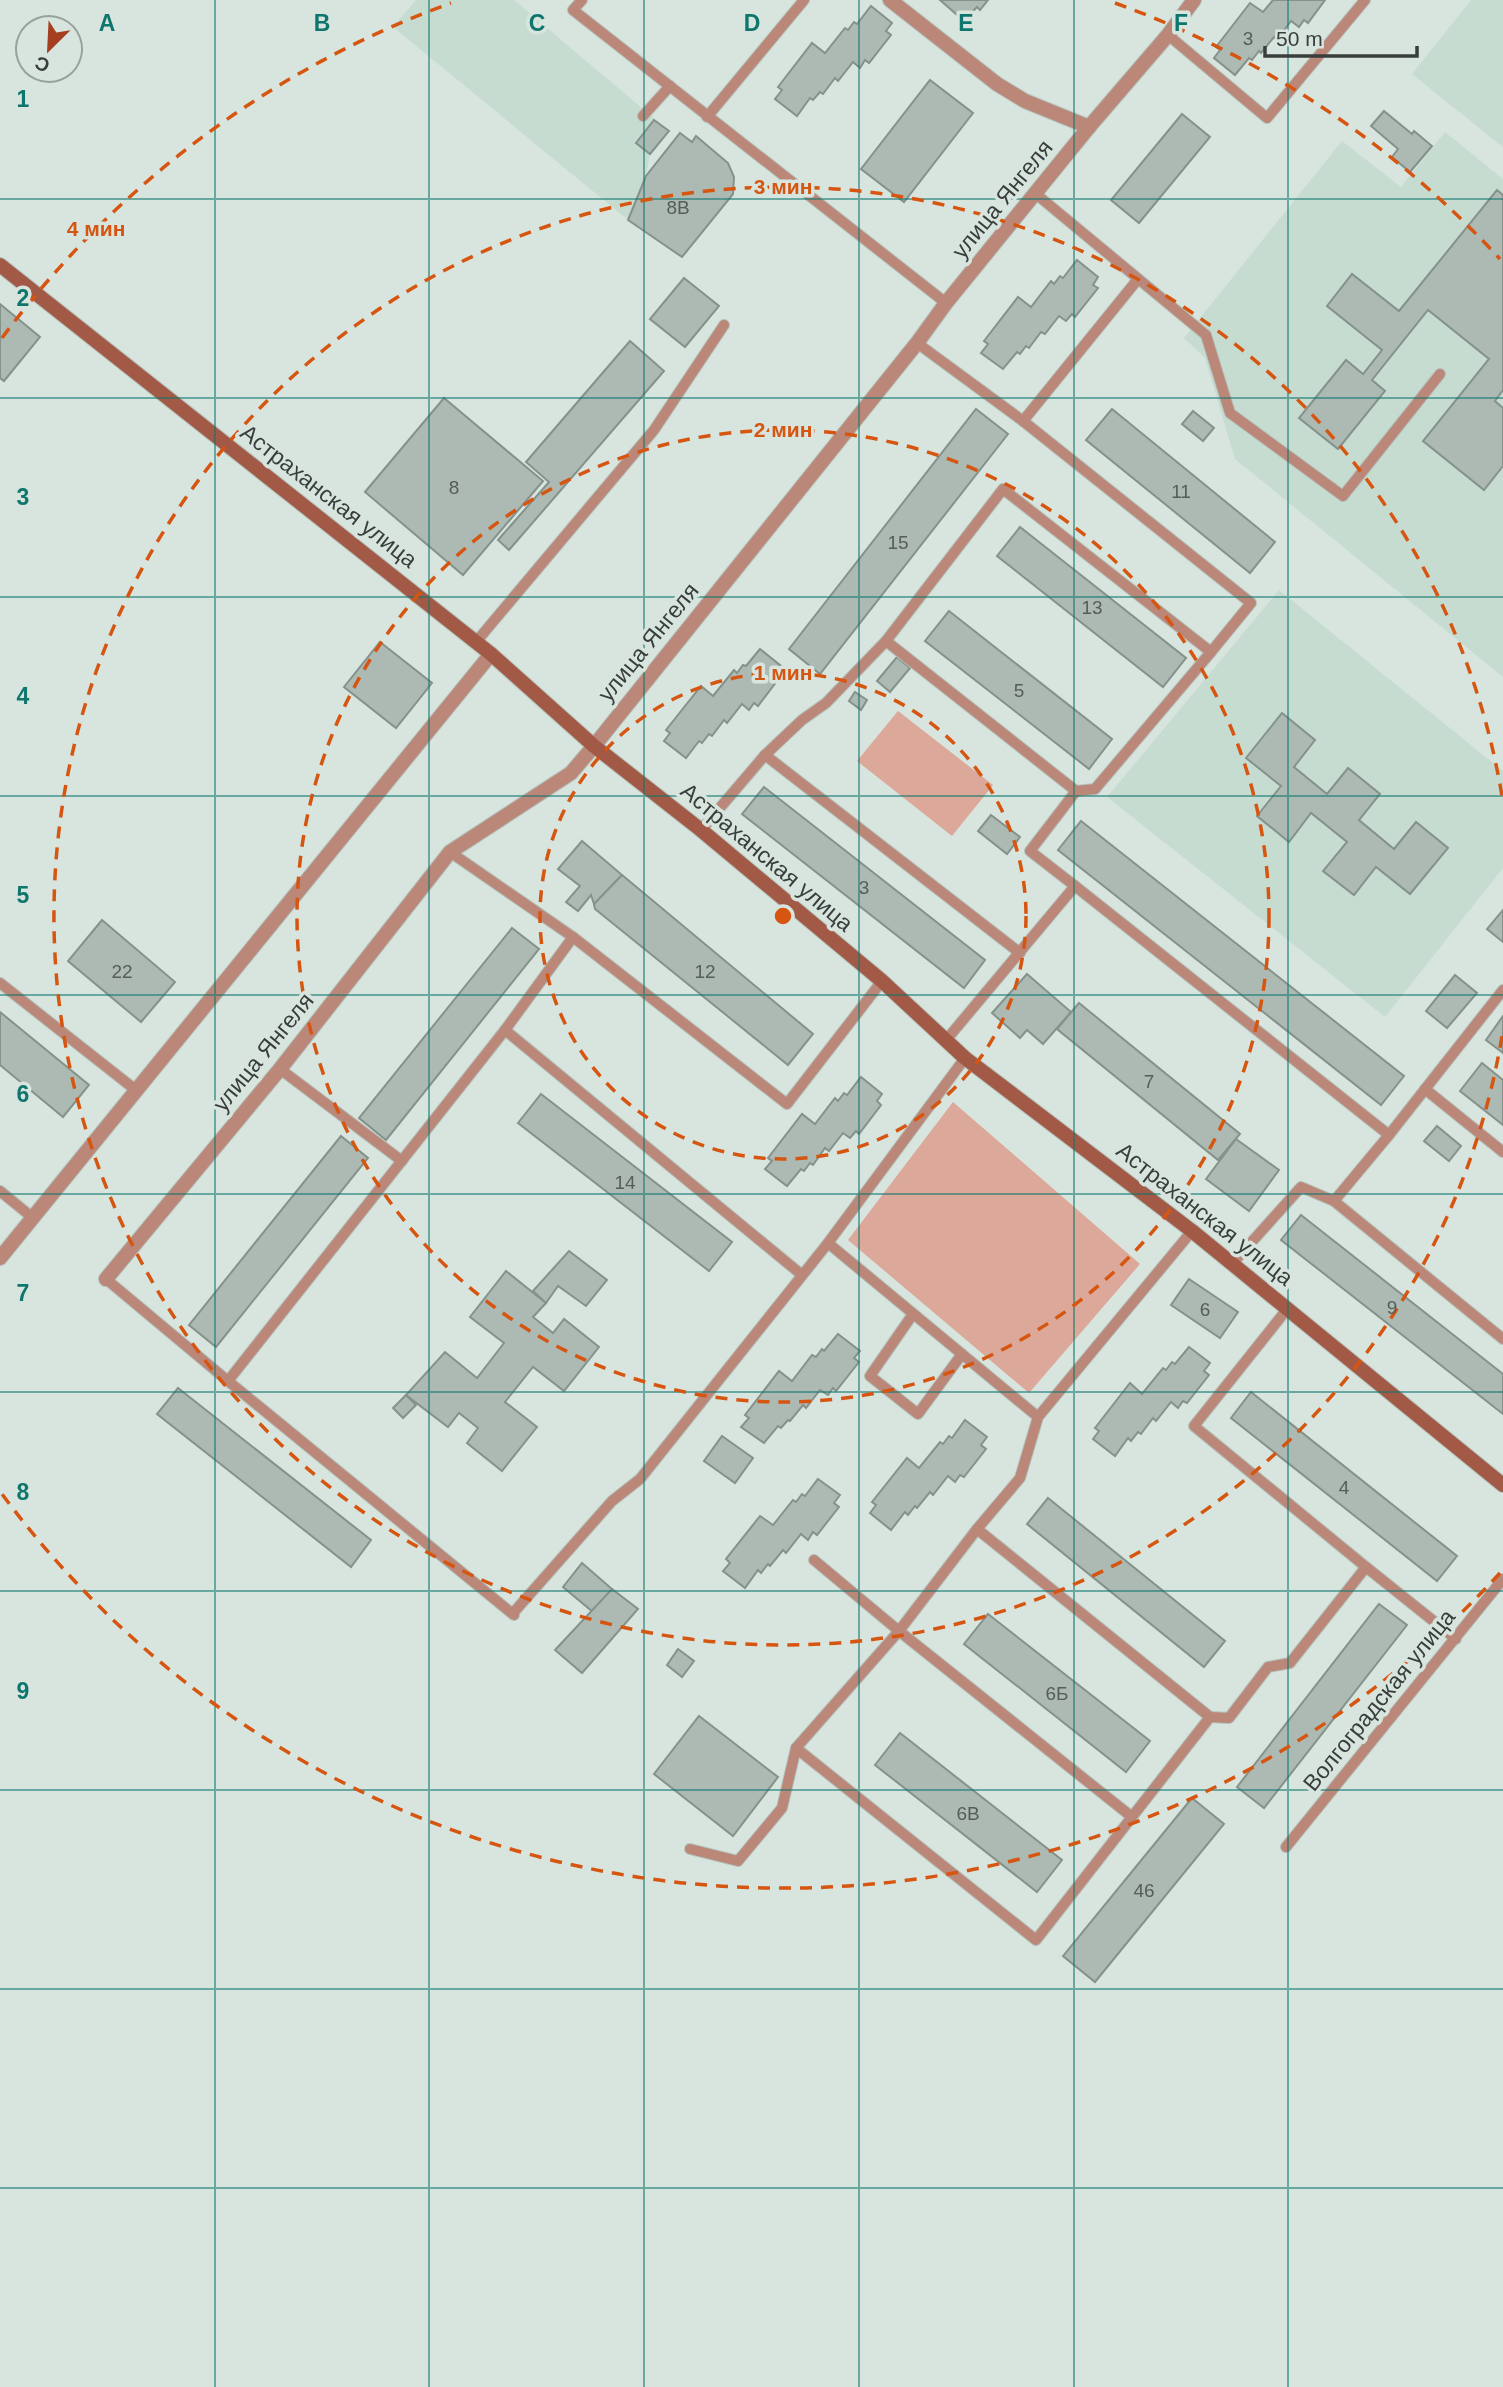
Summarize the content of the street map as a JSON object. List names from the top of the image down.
{
  "streets": {
    "street": ["улица Янгеля", "Астраханская улица"],
    "lane": ["Волгоградская улица"]
  },
  "crossings": [
    ["улица Янгеля", "Астраханская улица"]
  ],
  "house_numbers": [
    "3",
    "8В",
    "8",
    "11",
    "15",
    "13",
    "5",
    "3",
    "22",
    "12",
    "7",
    "14",
    "9",
    "6",
    "4",
    "6Б",
    "6В",
    "46"
  ],
  "scale_bar": "50 m",
  "north": "bottom left",
  "grid": {
    "columns": [
      "A",
      "B",
      "C",
      "D",
      "E",
      "F"
    ],
    "rows": [
      "1",
      "2",
      "3",
      "4",
      "5",
      "6",
      "7",
      "8",
      "9"
    ]
  },
  "rings": [
    "3 мин",
    "4 мин",
    "2 мин",
    "1 мин"
  ]
}
